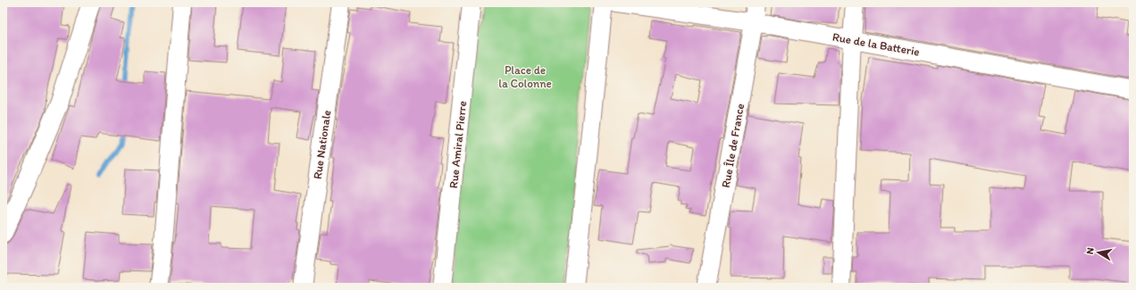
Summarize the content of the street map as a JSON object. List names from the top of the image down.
{
  "streets": {
    "street": [
      "Rue de la Batterie",
      "Rue Nationale",
      "Rue Amiral Pierre",
      "Rue Île de France"
    ]
  },
  "crossings": [
    ["Rue de la Batterie", "Rue Île de France"]
  ],
  "parks": ["Place de la Colonne"],
  "north": "left"
}
